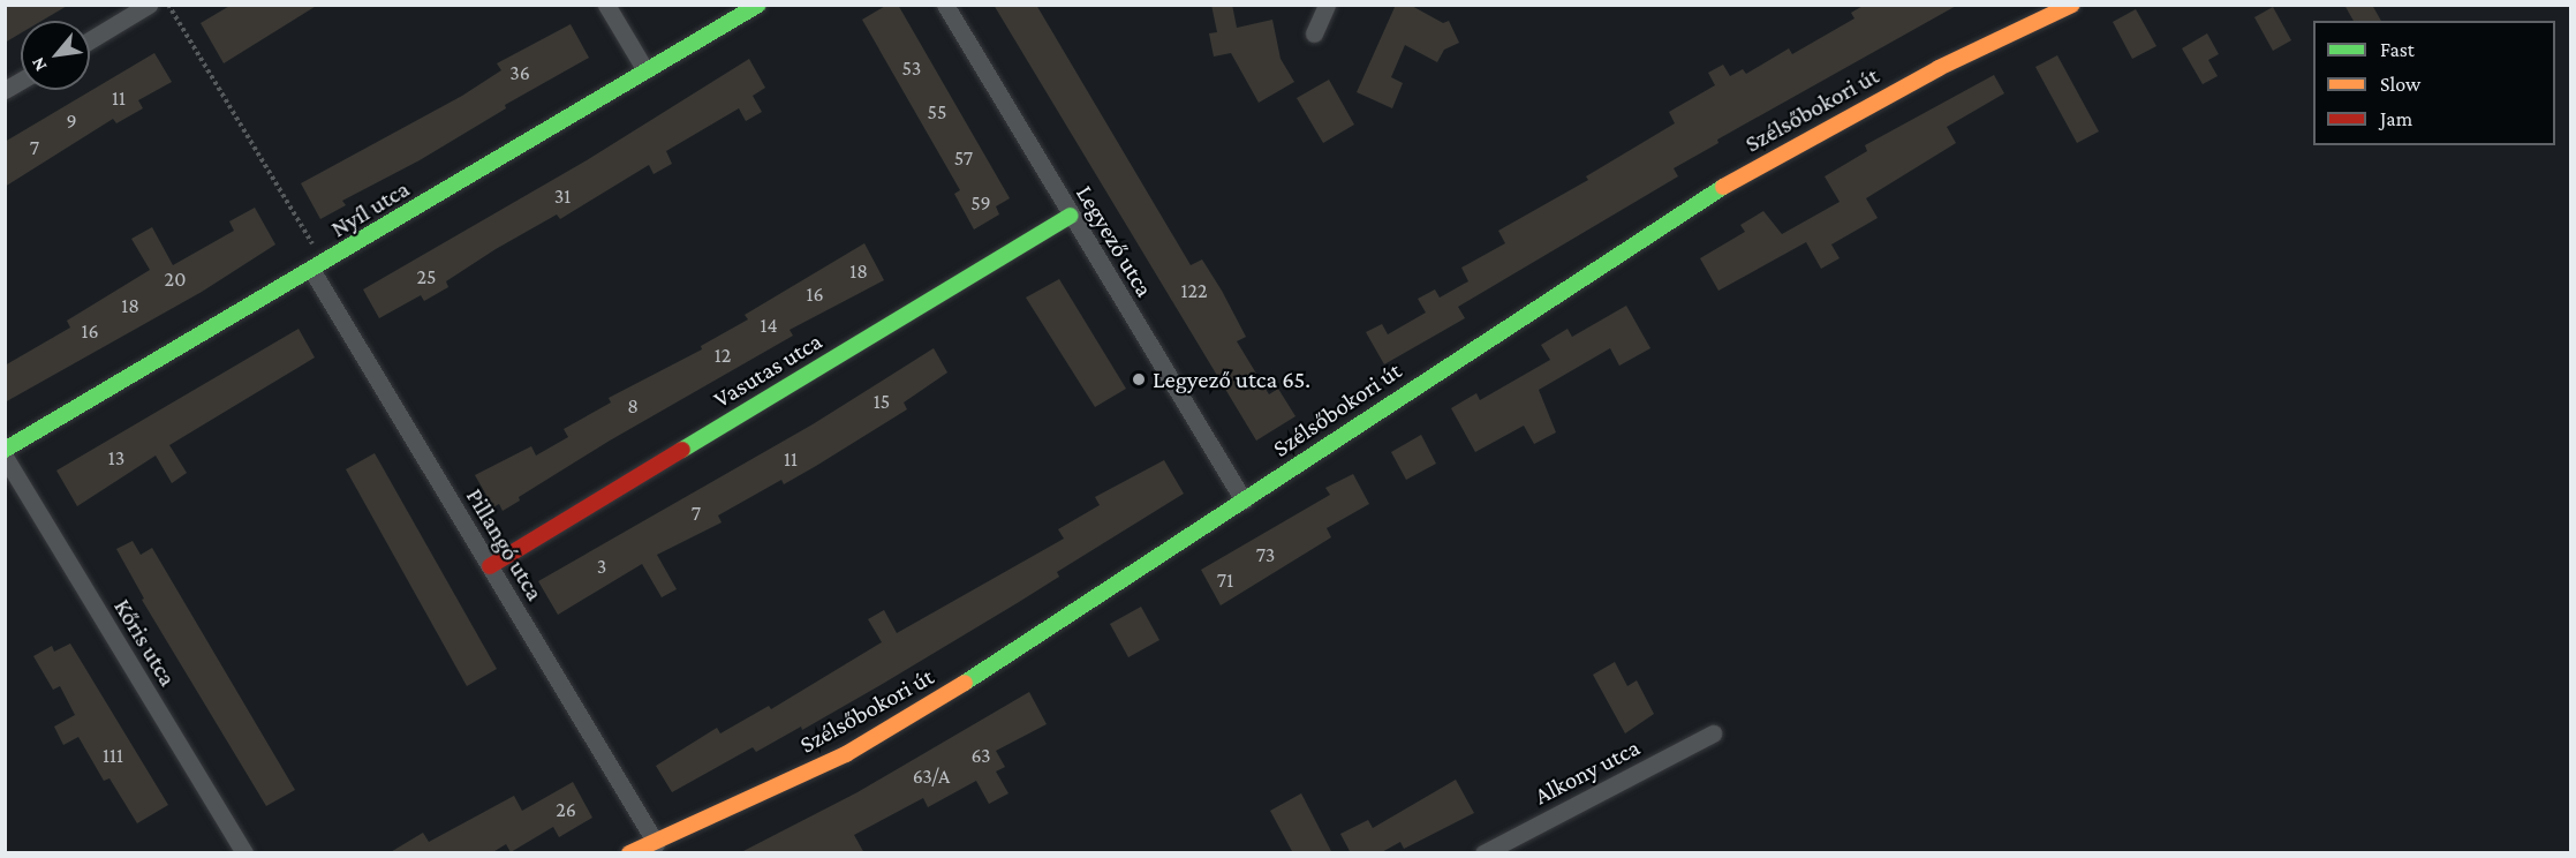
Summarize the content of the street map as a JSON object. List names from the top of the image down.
{
  "streets": {
    "street": [
      "Szélsőbokori út",
      "Nyíl utca",
      "Legyező utca",
      "Vasutas utca",
      "Pillangó utca",
      "Kőris utca",
      "Alkony utca"
    ]
  },
  "crossings": [
    ["Szélsőbokori út", "Legyező utca"],
    ["Szélsőbokori út", "Pillangó utca"],
    ["Nyíl utca", "Pillangó utca"],
    ["Legyező utca", "Vasutas utca"],
    ["Vasutas utca", "Pillangó utca"]
  ],
  "places": ["Legyező utca 65."],
  "house_numbers": [
    "53",
    "36",
    "11",
    "55",
    "9",
    "7",
    "57",
    "31",
    "59",
    "18",
    "25",
    "20",
    "122",
    "16",
    "18",
    "14",
    "16",
    "12",
    "15",
    "8",
    "13",
    "11",
    "7",
    "73",
    "3",
    "71",
    "111",
    "63",
    "63/A",
    "26"
  ],
  "legend": ["Fast", "Slow", "Jam"],
  "north": "bottom left"
}
